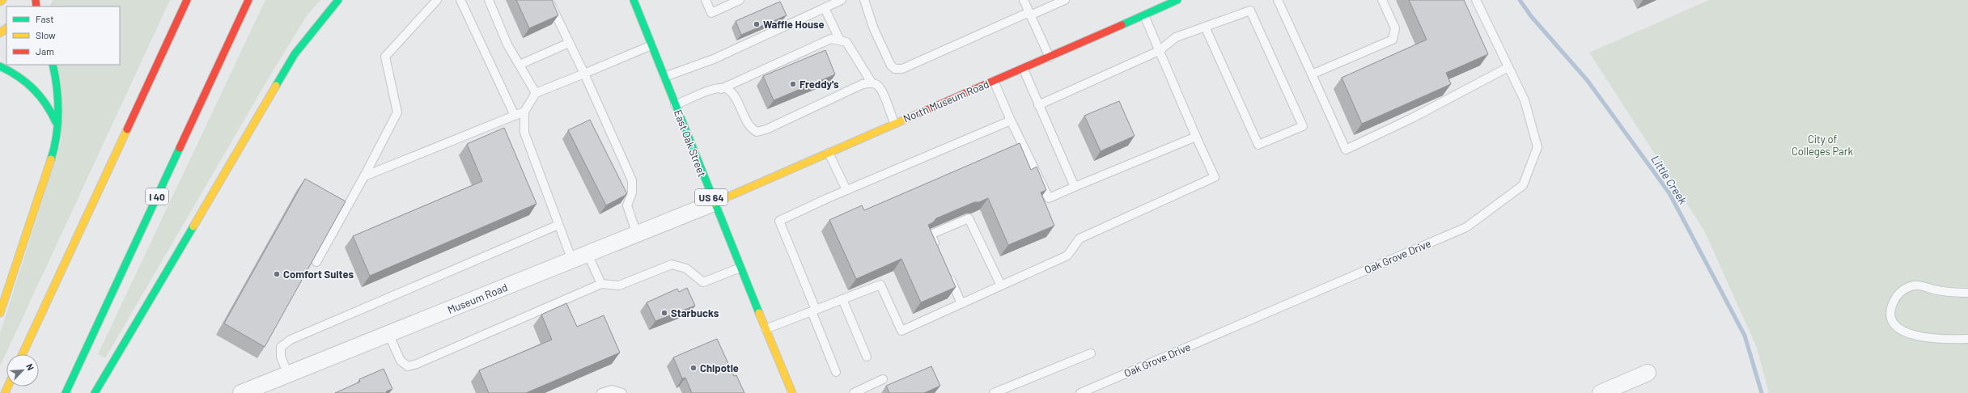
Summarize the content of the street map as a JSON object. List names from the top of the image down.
{
  "streets": {
    "main road": [
      "North Museum Road",
      "East Oak Street",
      "I 40",
      "US 64"
    ],
    "street": ["Museum Road"],
    "lane": ["Oak Grove Drive"]
  },
  "crossings": [
    ["North Museum Road", "East Oak Street"],
    ["North Museum Road", "Museum Road"],
    ["East Oak Street", "Museum Road"]
  ],
  "water": ["Little Creek"],
  "parks": ["City of Colleges Park"],
  "places": [
    "Waffle House",
    "Freddy's",
    "Comfort Suites",
    "Starbucks",
    "Chipotle"
  ],
  "legend": ["Fast", "Slow", "Jam"],
  "north": "top right"
}
